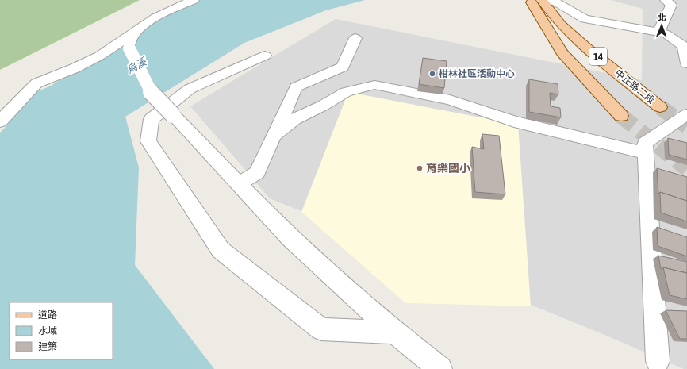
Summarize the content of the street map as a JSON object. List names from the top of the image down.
{
  "streets": {
    "main road": ["14", "中正路二段"]
  },
  "water": ["烏溪"],
  "places": ["柑林社區活動中心", "育樂國小"],
  "legend": ["道路", "水域", "建築"],
  "north": "top"
}
